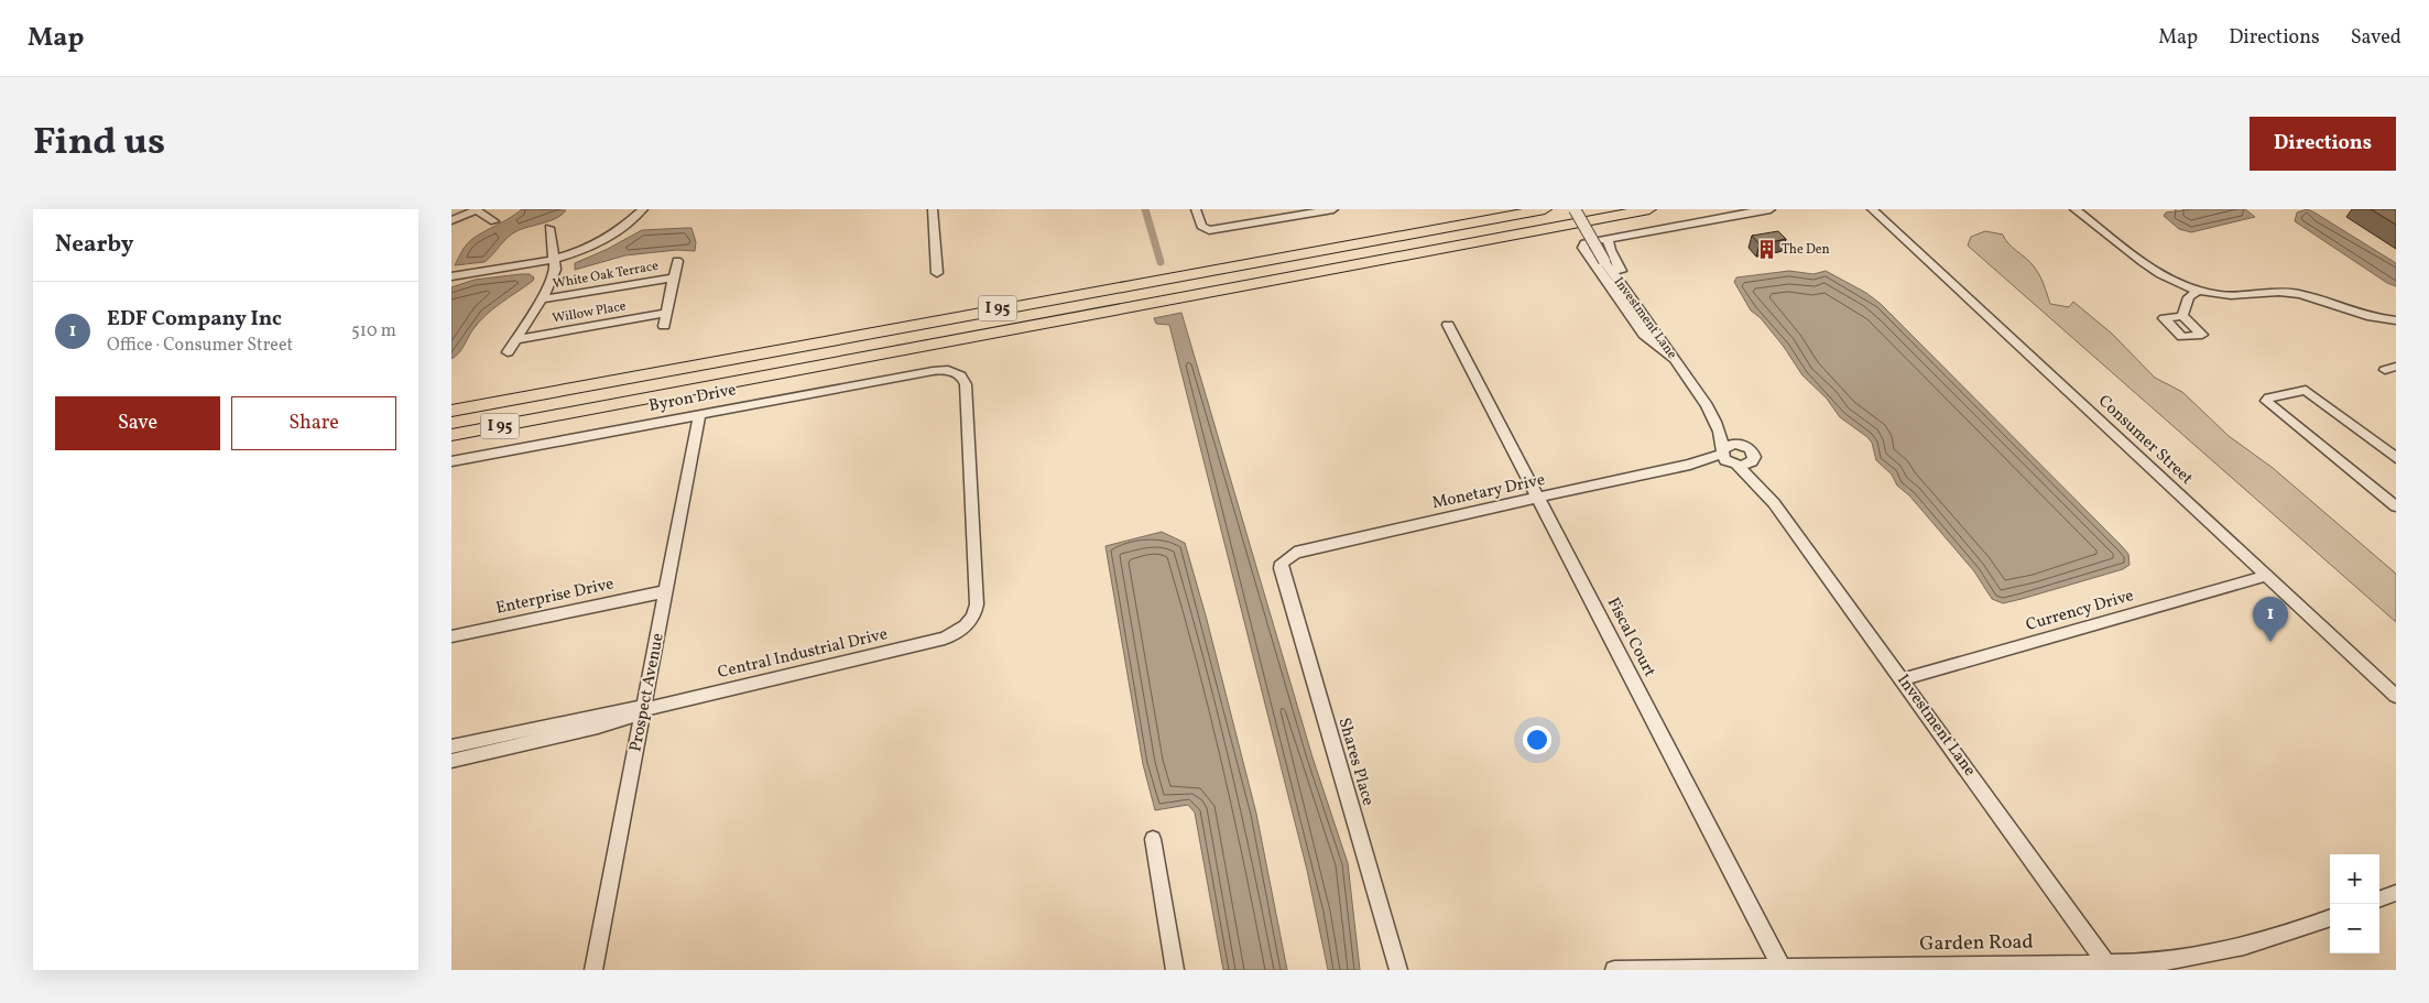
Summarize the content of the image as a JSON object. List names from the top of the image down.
{
  "streets": {
    "highway": ["I 95"],
    "street": [
      "White Oak Terrace",
      "Willow Place",
      "Investment Lane",
      "Byron Drive",
      "Consumer Street",
      "Monetary Drive",
      "Enterprise Drive",
      "Currency Drive",
      "Fiscal Court",
      "Central Industrial Drive",
      "Prospect Avenue",
      "Shares Place",
      "Garden Road"
    ]
  },
  "crossings": [
    ["Investment Lane", "Monetary Drive"],
    ["Investment Lane", "Currency Drive"],
    ["Investment Lane", "Garden Road"],
    ["Byron Drive", "Central Industrial Drive"],
    ["Byron Drive", "Prospect Avenue"],
    ["Consumer Street", "Currency Drive"],
    ["Monetary Drive", "Fiscal Court"],
    ["Monetary Drive", "Shares Place"],
    ["Enterprise Drive", "Prospect Avenue"],
    ["Fiscal Court", "Garden Road"],
    ["Central Industrial Drive", "Prospect Avenue"]
  ],
  "places": {
    "building": ["The Den"]
  },
  "page": {
    "header": "Map",
    "nav": ["Map", "Directions", "Saved"],
    "title": "Find us",
    "buttons": [
      "Directions",
      ["Save", "Share"]
    ],
    "heading": "Nearby",
    "list": [
      {
        "mark": "1",
        "name": "EDF Company Inc",
        "note": "Office · Consumer Street",
        "value": "510 m"
      }
    ],
    "pins": "1",
    "map_buttons": ["+", "−"]
  }
}
